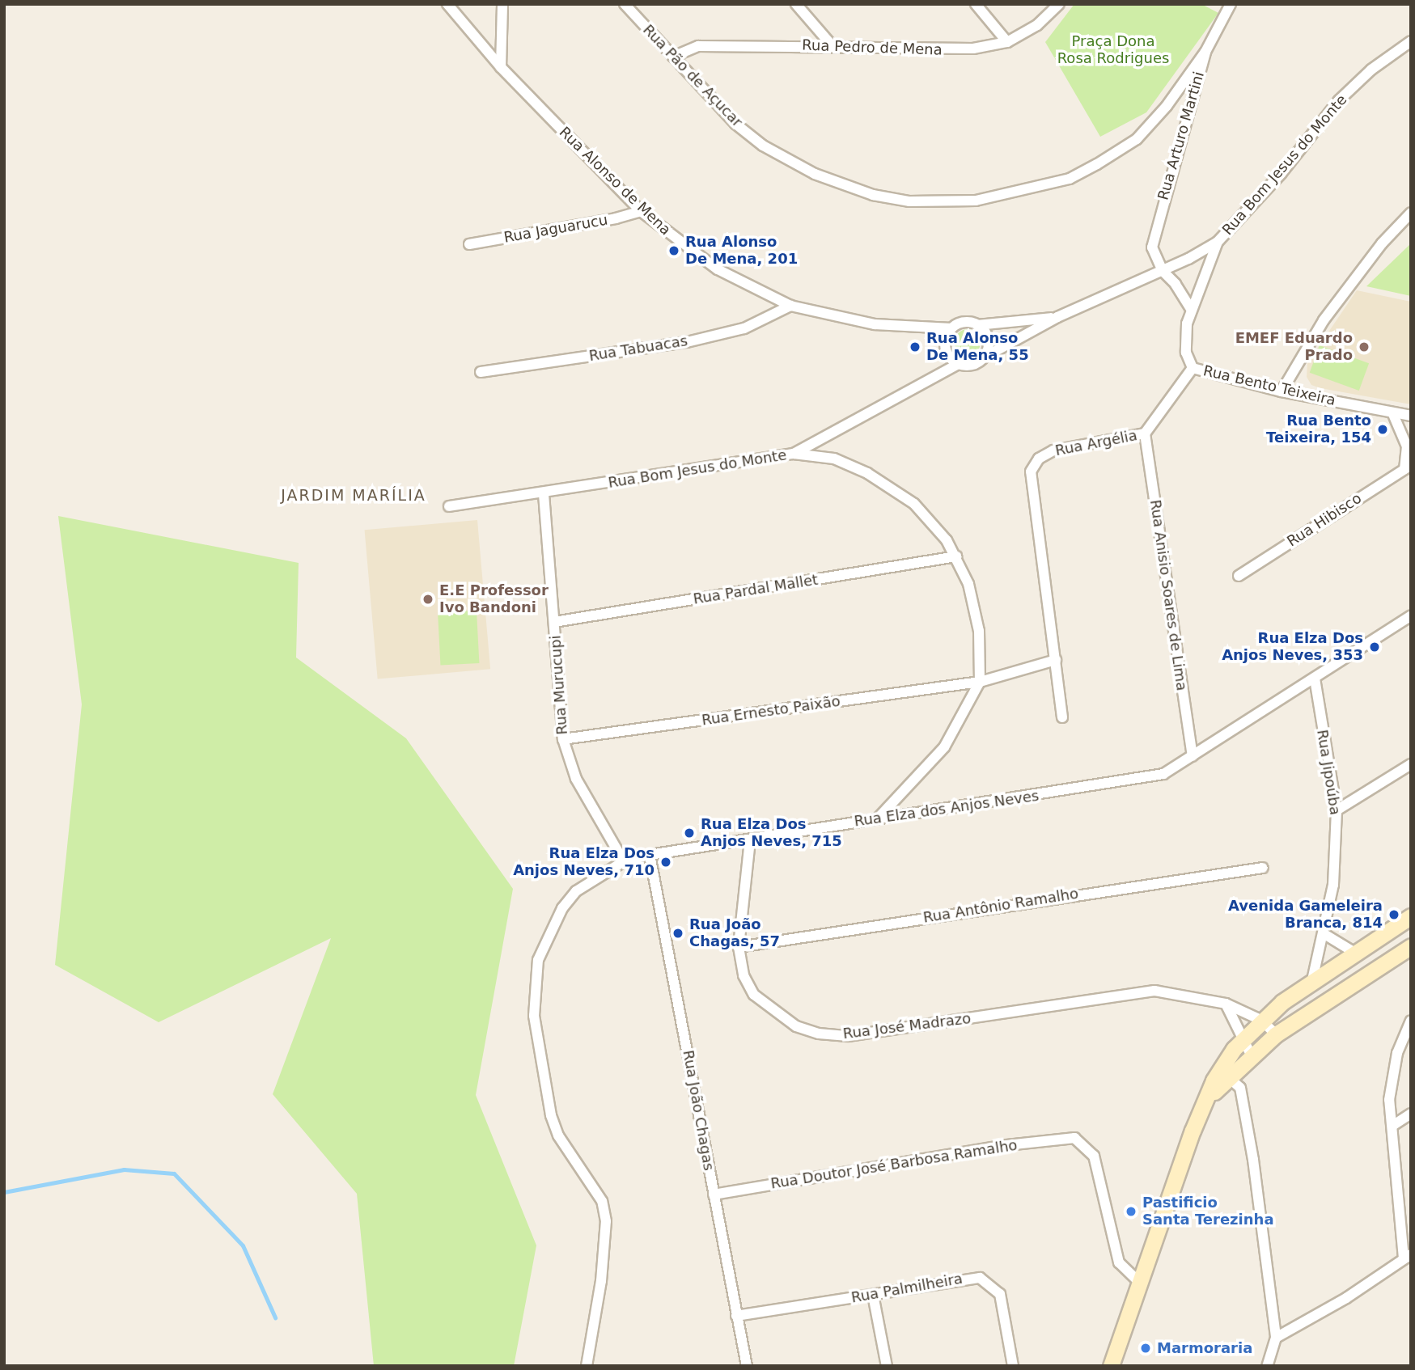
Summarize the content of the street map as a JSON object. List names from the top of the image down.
{
  "streets": {
    "street": [
      "Rua Pedro de Mena",
      "Rua Pão de Açucar",
      "Rua Arturo Martini",
      "Rua Bom Jesus do Monte",
      "Rua Alonso de Mena",
      "Rua Jaguarucu",
      "Rua Tabuacas",
      "Rua Bento Teixeira",
      "Rua Argélia",
      "Rua Hibisco",
      "Rua Pardal Mallet",
      "Rua Anisio Soares de Lima",
      "Rua Murucupi",
      "Rua Ernesto Paixão",
      "Rua Jipoúba",
      "Rua Elza dos Anjos Neves",
      "Rua Antônio Ramalho",
      "Rua José Madrazo",
      "Rua João Chagas",
      "Rua Doutor José Barbosa Ramalho",
      "Rua Palmilheira"
    ]
  },
  "crossings": [
    ["Rua Pedro de Mena", "Rua Pão de Açucar"],
    ["Rua Pão de Açucar", "Rua Arturo Martini"],
    ["Rua Arturo Martini", "Rua Bom Jesus do Monte"],
    ["Rua Arturo Martini", "Rua Bento Teixeira"],
    ["Rua Bom Jesus do Monte", "Rua Alonso de Mena"],
    ["Rua Bom Jesus do Monte", "Rua Bento Teixeira"],
    ["Rua Bom Jesus do Monte", "Rua Murucupi"],
    ["Rua Alonso de Mena", "Rua Jaguarucu"],
    ["Rua Alonso de Mena", "Rua Tabuacas"],
    ["Rua Bento Teixeira", "Rua Argélia"],
    ["Rua Argélia", "Rua Anisio Soares de Lima"],
    ["Rua Pardal Mallet", "Rua Murucupi"],
    ["Rua Anisio Soares de Lima", "Rua Elza dos Anjos Neves"],
    ["Rua Murucupi", "Rua Ernesto Paixão"],
    ["Rua Murucupi", "Rua Elza dos Anjos Neves"],
    ["Rua Jipoúba", "Rua Elza dos Anjos Neves"],
    ["Rua Elza dos Anjos Neves", "Rua José Madrazo"],
    ["Rua Elza dos Anjos Neves", "Rua João Chagas"],
    ["Rua Antônio Ramalho", "Rua José Madrazo"],
    ["Rua João Chagas", "Rua Doutor José Barbosa Ramalho"],
    ["Rua João Chagas", "Rua Palmilheira"]
  ],
  "districts": ["JARDIM MARÍLIA"],
  "parks": ["Praça Dona Rosa Rodrigues"],
  "places": [
    "Rua Alonso De Mena, 201",
    "Rua Alonso De Mena, 55",
    "EMEF Eduardo Prado",
    "Rua Bento Teixeira, 154",
    "E.E Professor Ivo Bandoni",
    "Rua Elza Dos Anjos Neves, 353",
    "Rua Elza Dos Anjos Neves, 715",
    "Rua Elza Dos Anjos Neves, 710",
    "Avenida Gameleira Branca, 814",
    "Rua João Chagas, 57",
    "Pastificio Santa Terezinha",
    "Marmoraria"
  ]
}
